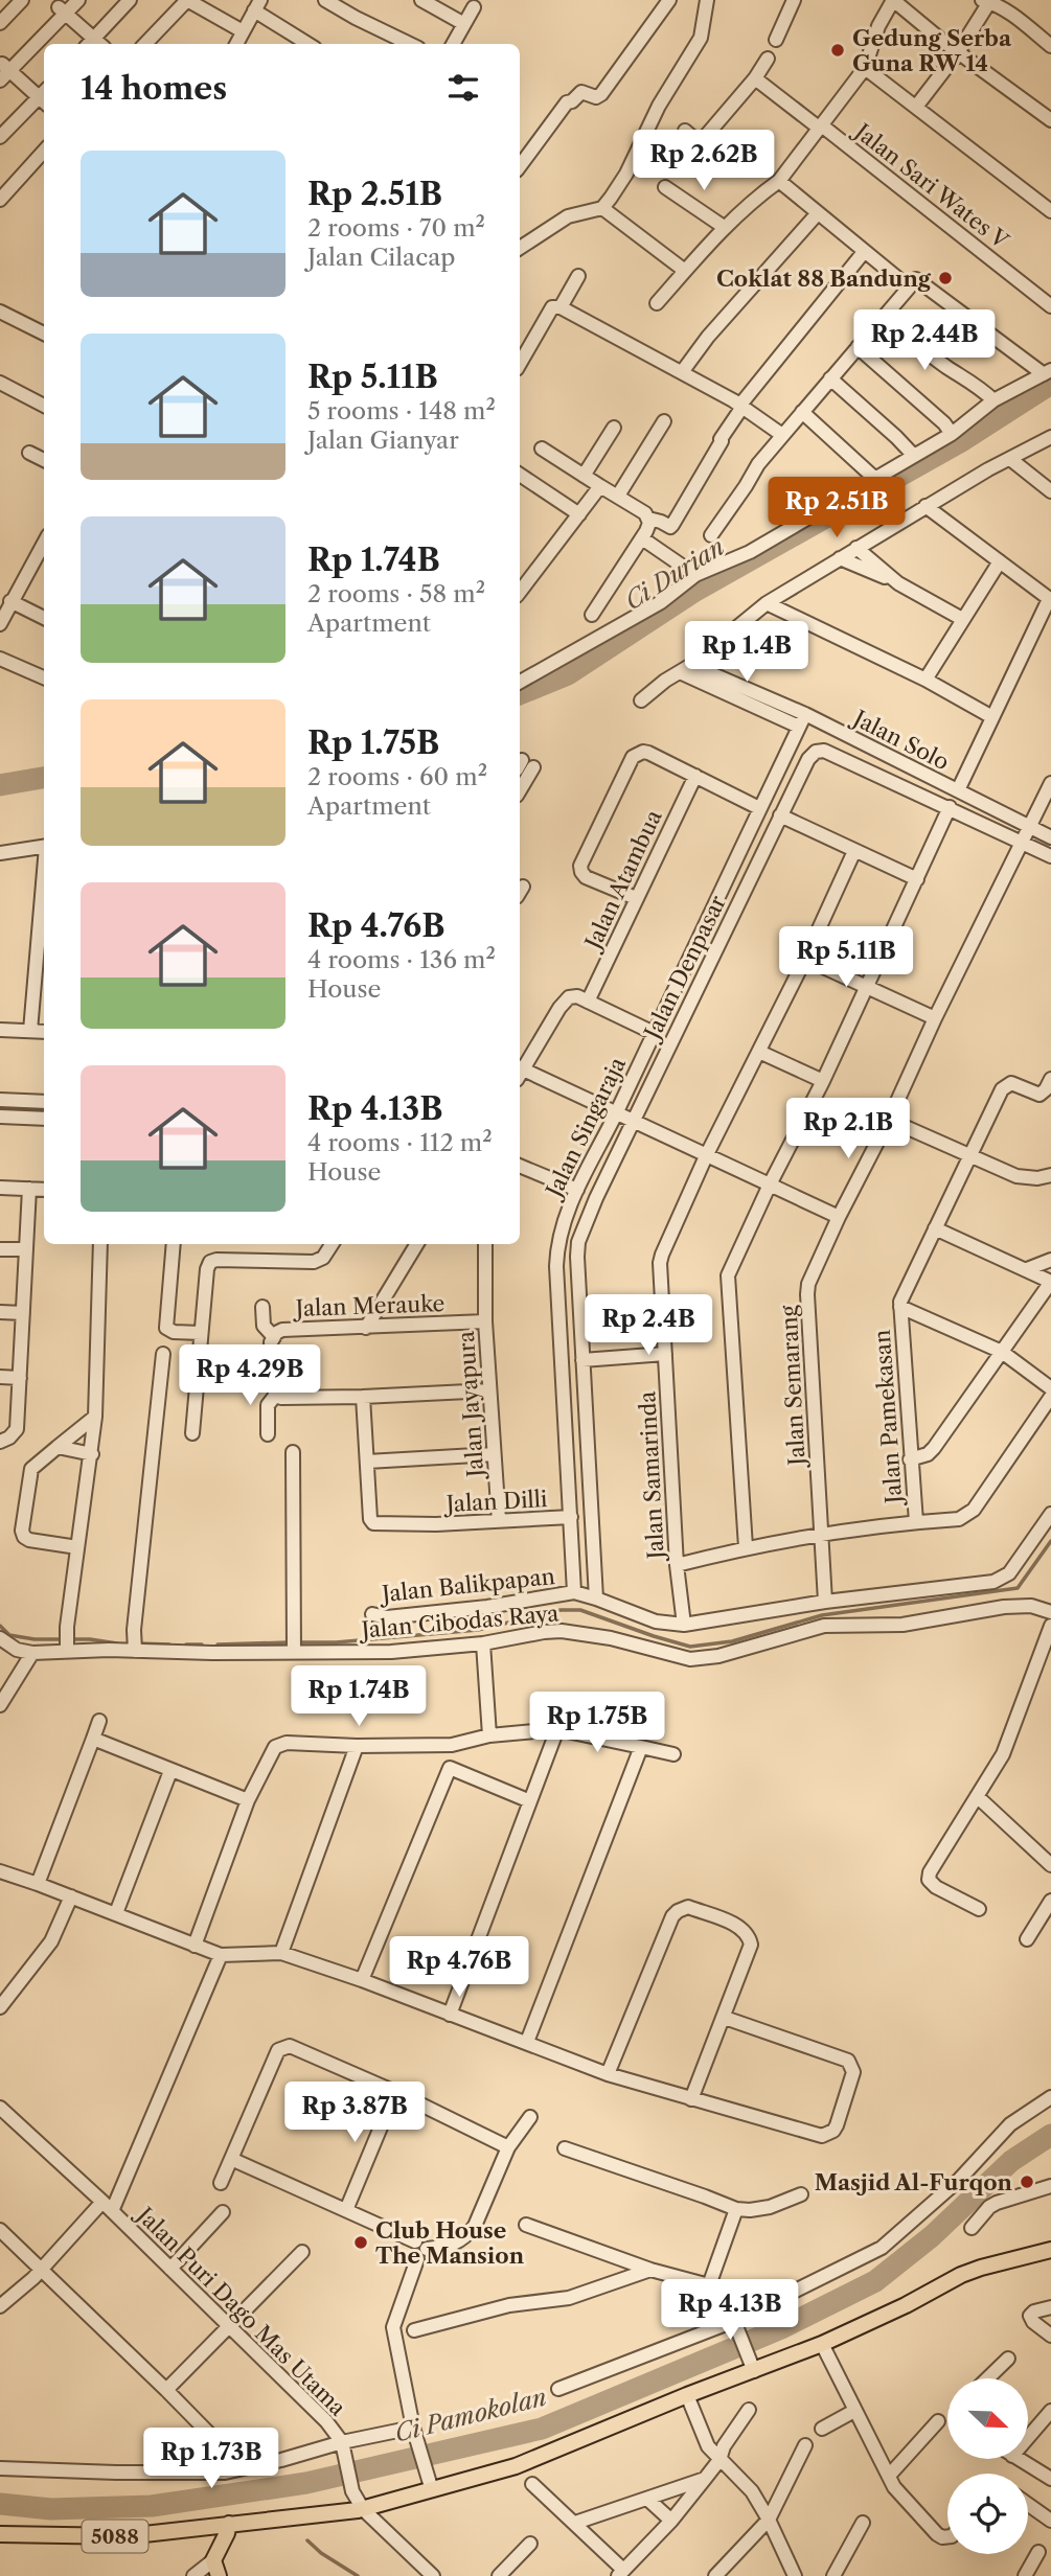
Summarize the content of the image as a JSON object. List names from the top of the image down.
{
  "streets": {
    "main road": ["5088"],
    "street": [
      "Jalan Sari Wates V",
      "Jalan Solo",
      "Jalan Atambua",
      "Jalan Denpasar",
      "Jalan Singaraja",
      "Jalan Merauke",
      "Jalan Semarang",
      "Jalan Jayapura",
      "Jalan Pamekasan",
      "Jalan Samarinda",
      "Jalan Dilli",
      "Jalan Balikpapan",
      "Jalan Cibodas Raya",
      "Jalan Puri Dago Mas Utama"
    ]
  },
  "crossings": [
    ["Jalan Solo", "Jalan Singaraja"],
    ["Jalan Solo", "Jalan Semarang"],
    ["Jalan Denpasar", "Jalan Singaraja"],
    ["Jalan Denpasar", "Jalan Balikpapan"],
    ["Jalan Singaraja", "Jalan Dilli"],
    ["Jalan Singaraja", "Jalan Balikpapan"],
    ["Jalan Merauke", "Jalan Jayapura"],
    ["Jalan Semarang", "Jalan Balikpapan"],
    ["Jalan Jayapura", "Jalan Dilli"],
    ["Jalan Samarinda", "Jalan Balikpapan"],
    ["Jalan Puri Dago Mas Utama", "5088"]
  ],
  "water": ["Ci Durian", "Ci Pamokolan"],
  "places": [
    "Gedung Serba Guna RW 14",
    "Coklat 88 Bandung",
    "Masjid Al-Furqon",
    "Club House The Mansion"
  ],
  "north": "bottom right",
  "page": {
    "heading": "14 homes",
    "price": [
      "Rp 2.62B",
      "Rp 2.44B",
      "Rp 2.51B",
      "Rp 1.4B",
      "Rp 5.11B",
      "Rp 2.1B",
      "Rp 2.4B",
      "Rp 4.29B",
      "Rp 1.74B",
      "Rp 1.75B",
      "Rp 4.76B",
      "Rp 3.87B",
      "Rp 4.13B",
      "Rp 1.73B"
    ],
    "list": [
      {
        "name": "Rp 2.51B",
        "note": "2 rooms · 70 m² · Jalan Cilacap"
      },
      {
        "name": "Rp 5.11B",
        "note": "5 rooms · 148 m² · Jalan Gianyar"
      },
      {
        "name": "Rp 1.74B",
        "note": "2 rooms · 58 m² · Apartment"
      },
      {
        "name": "Rp 1.75B",
        "note": "2 rooms · 60 m² · Apartment"
      },
      {
        "name": "Rp 4.76B",
        "note": "4 rooms · 136 m² · House"
      },
      {
        "name": "Rp 4.13B",
        "note": "4 rooms · 112 m² · House"
      }
    ]
  }
}
